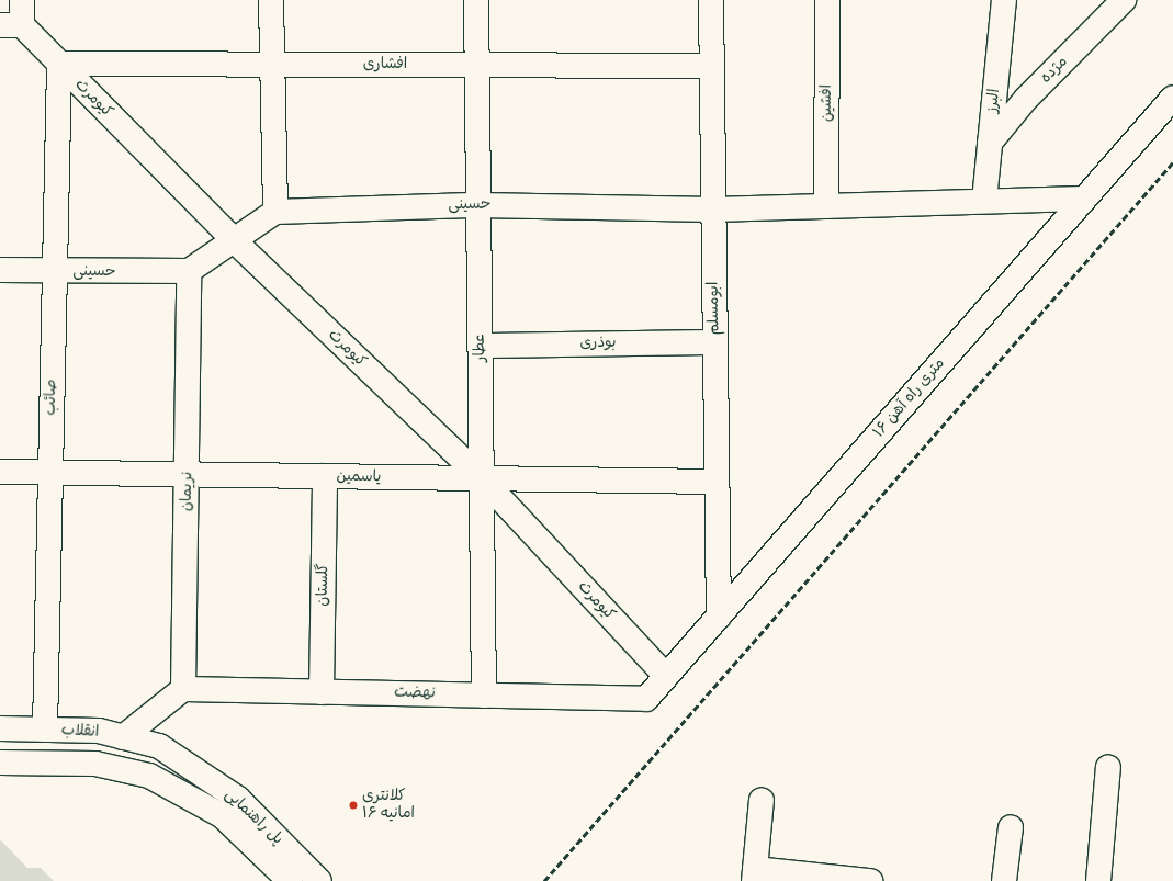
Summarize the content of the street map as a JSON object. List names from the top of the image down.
{
  "streets": {
    "street": [
      "افشاری",
      "مژده",
      "کیومرث",
      "البرز",
      "افشین",
      "حسینی",
      "ابومسلم",
      "بوذری",
      "عطار",
      "صائب",
      "۱۶ متری راه آهن",
      "یاسمین",
      "نریمان",
      "گلستان",
      "نهضت",
      "انقلاب",
      "پل راهنمایی"
    ]
  },
  "crossings": [
    ["افشاری", "کیومرث"],
    ["افشاری", "ابومسلم"],
    ["افشاری", "عطار"],
    ["افشاری", "صائب"],
    ["مژده", "البرز"],
    ["کیومرث", "عطار"],
    ["کیومرث", "صائب"],
    ["کیومرث", "۱۶ متری راه آهن"],
    ["کیومرث", "یاسمین"],
    ["البرز", "حسینی"],
    ["افشین", "حسینی"],
    ["حسینی", "ابومسلم"],
    ["حسینی", "عطار"],
    ["حسینی", "صائب"],
    ["حسینی", "۱۶ متری راه آهن"],
    ["حسینی", "نریمان"],
    ["ابومسلم", "بوذری"],
    ["ابومسلم", "۱۶ متری راه آهن"],
    ["ابومسلم", "یاسمین"],
    ["بوذری", "عطار"],
    ["عطار", "یاسمین"],
    ["عطار", "نهضت"],
    ["صائب", "یاسمین"],
    ["صائب", "انقلاب"],
    ["۱۶ متری راه آهن", "نهضت"],
    ["یاسمین", "نریمان"],
    ["یاسمین", "گلستان"],
    ["نریمان", "نهضت"],
    ["گلستان", "نهضت"],
    ["انقلاب", "پل راهنمایی"]
  ],
  "places": ["کلانتری ۱۶ امانیه"]
}
